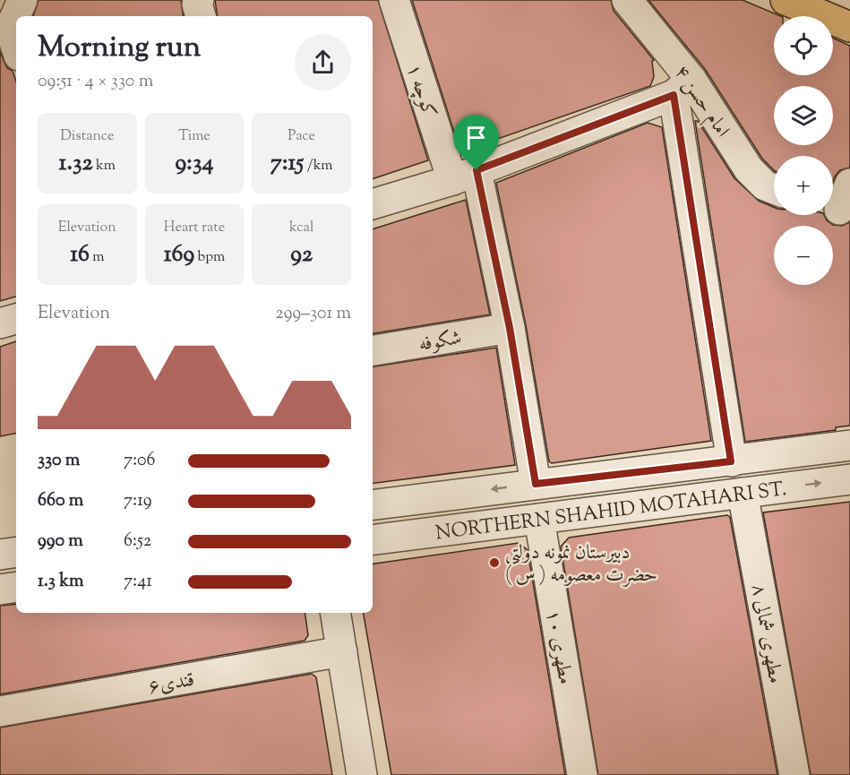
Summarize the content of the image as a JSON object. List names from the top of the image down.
{
  "streets": {
    "street": [
      "کوچه ۱",
      "امام حسن ۴",
      "شکوفه",
      "NORTHERN SHAHID MOTAHARI ST.",
      "مطهری شمالی ۸",
      "مطهری ۱۰",
      "قندی۶"
    ]
  },
  "crossings": [
    ["کوچه ۱", "شکوفه"],
    ["NORTHERN SHAHID MOTAHARI ST.", "مطهری شمالی ۸"],
    ["NORTHERN SHAHID MOTAHARI ST.", "مطهری ۱۰"]
  ],
  "places": ["دبیرستان نمونه دولتی حضرت معصومه ( س )"],
  "page": {
    "map_buttons": ["+", "−"],
    "heading": ["Morning run", "09:51 · 4 × 330 m"],
    "stats": [
      ["Distance", "1.32 km"],
      ["Time", "9:34"],
      ["Pace", "7:15 /km"],
      ["Elevation", "16 m"],
      ["Heart rate", "169 bpm"],
      ["kcal", "92"]
    ],
    "chart": ["Elevation", "299–301 m"],
    "list": [
      {
        "name": "330 m",
        "note": "7:06"
      },
      {
        "name": "660 m",
        "note": "7:19"
      },
      {
        "name": "990 m",
        "note": "6:52"
      },
      {
        "name": "1.3 km",
        "note": "7:41"
      }
    ]
  }
}
